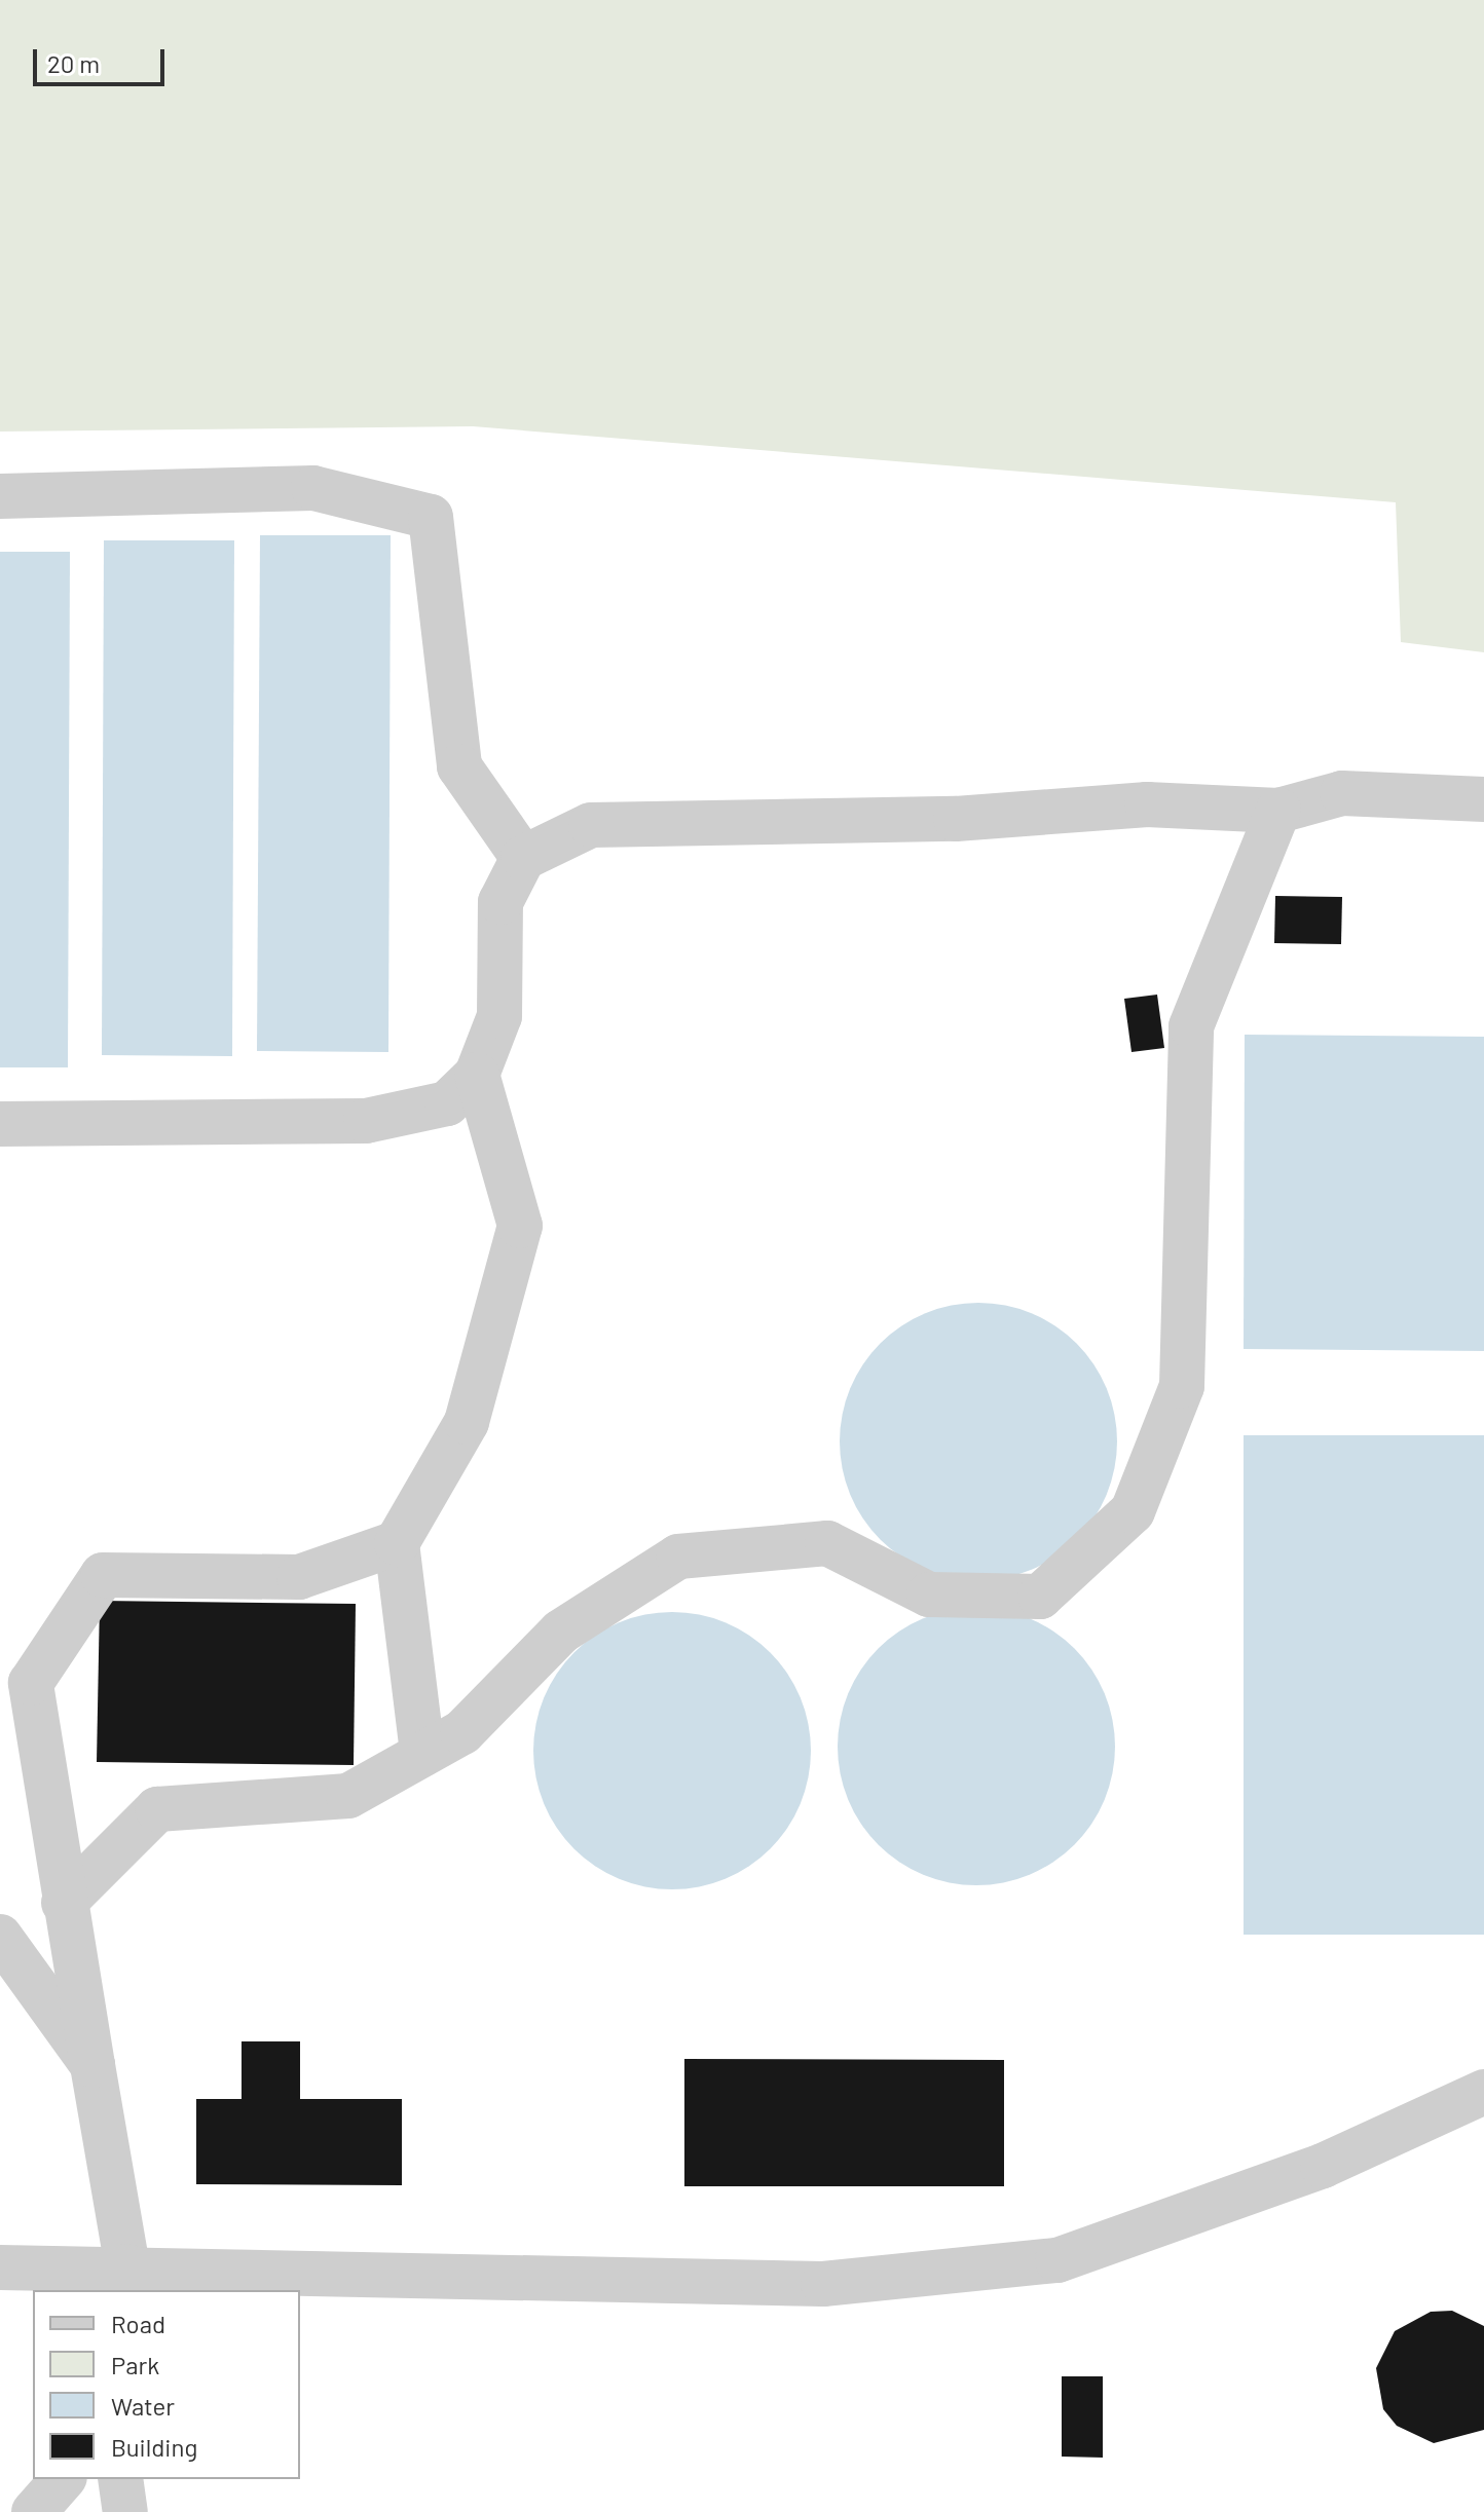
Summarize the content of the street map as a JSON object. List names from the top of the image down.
{
  "legend": [
    "Road",
    "Park",
    "Water",
    "Building"
  ],
  "scale_bar": "20 m"
}
